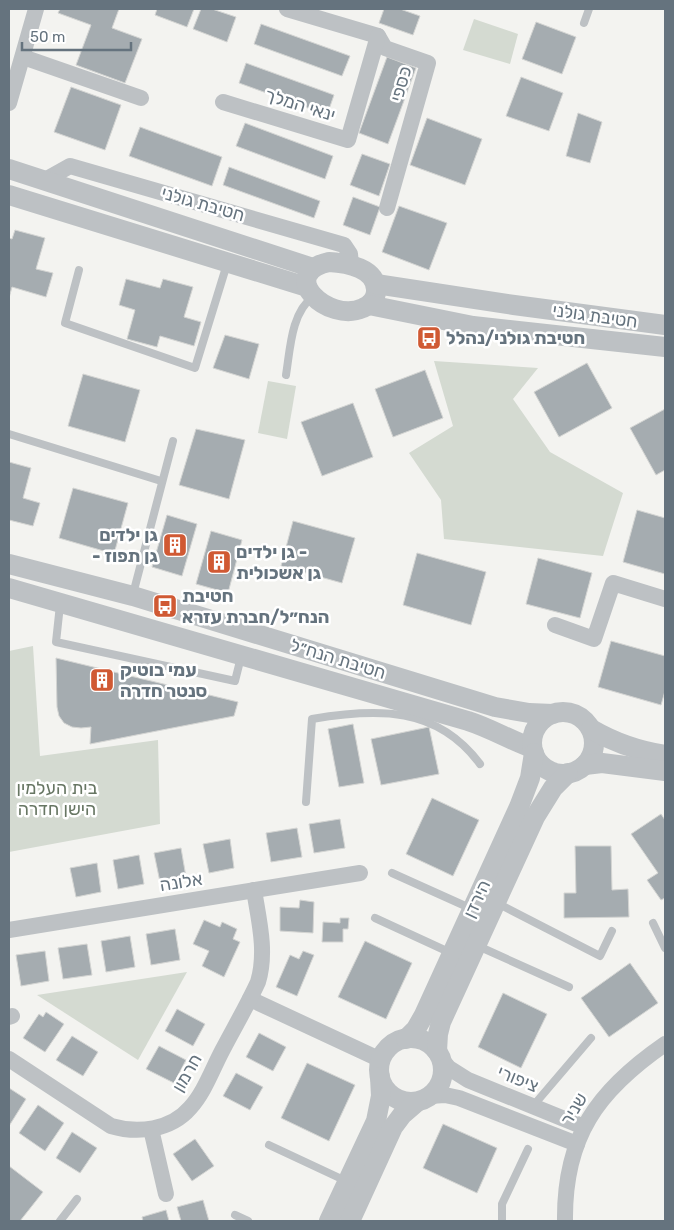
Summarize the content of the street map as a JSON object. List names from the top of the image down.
{
  "streets": {
    "street": [
      "כספי",
      "ינאי המלך",
      "חטיבת גולני",
      "חטיבת הנח״ל",
      "אלונה",
      "הירדן",
      "חרמון",
      "ציפורי",
      "שניר"
    ]
  },
  "crossings": [
    ["כספי", "ינאי המלך"],
    ["חטיבת הנח״ל", "הירדן"],
    ["אלונה", "חרמון"],
    ["הירדן", "ציפורי"],
    ["ציפורי", "שניר"]
  ],
  "parks": ["בית העלמין הישן חדרה"],
  "places": {
    "bus stop": ["חטיבת גולני/נהלל", "חטיבת הנח״ל/חברת עזרא"],
    "building": ["גן ילדים - גן תפוז", "גן ילדים - גן אשכולית", "עמי בוטיק סנטר חדרה"]
  },
  "scale_bar": "50 m"
}
